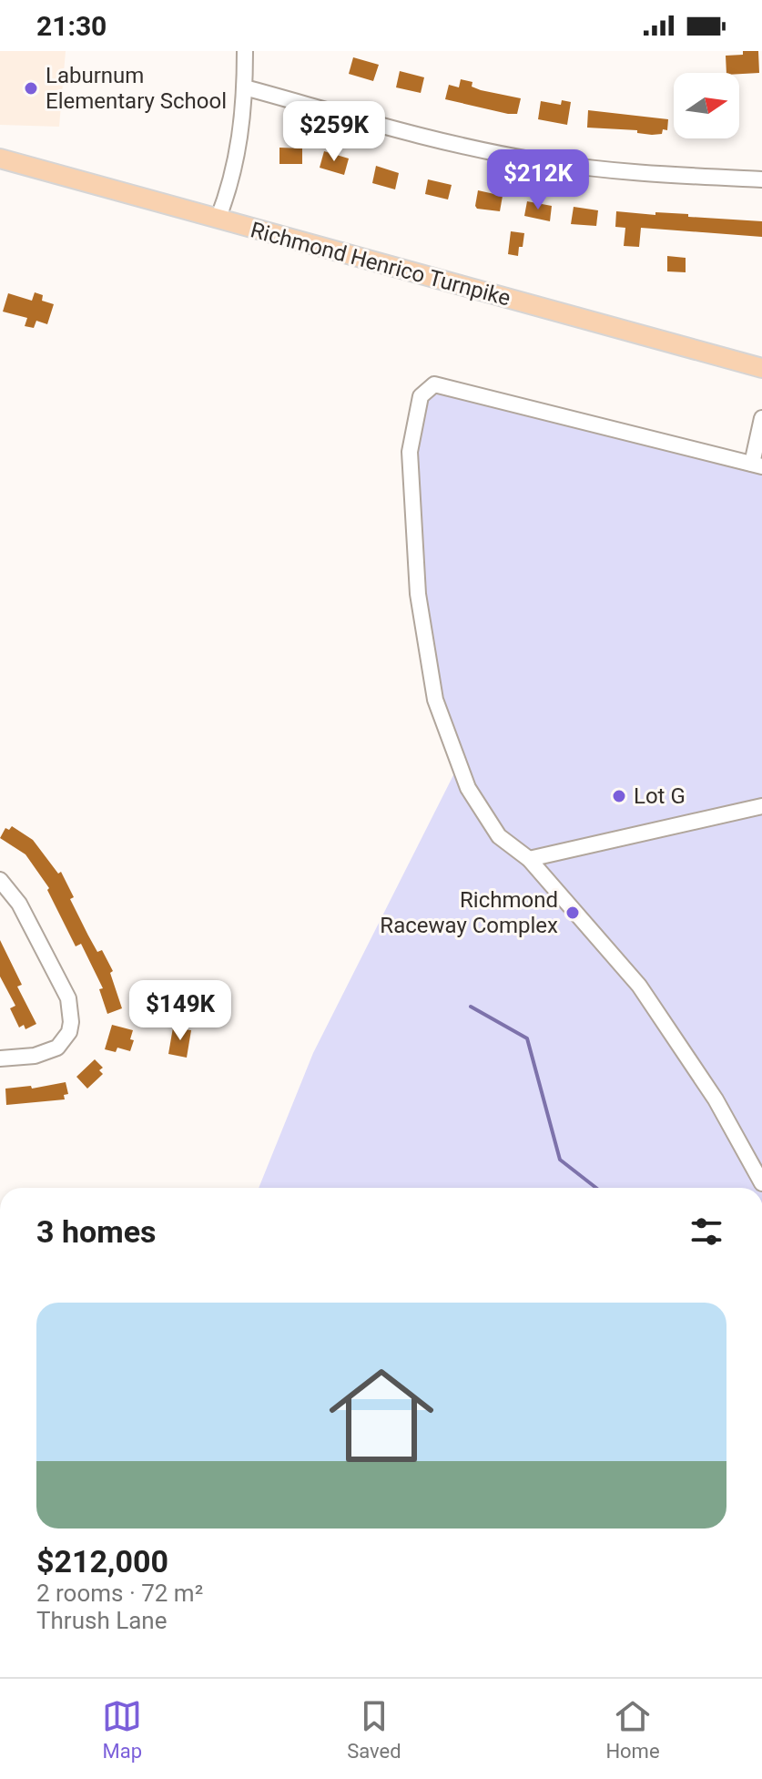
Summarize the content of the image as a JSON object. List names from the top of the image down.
{
  "streets": {
    "main road": ["Richmond Henrico Turnpike"]
  },
  "places": ["Laburnum Elementary School", "Lot G", "Richmond Raceway Complex"],
  "north": "right",
  "page": {
    "status": "21:30",
    "price": ["$259K", "$212K", "$149K"],
    "heading": "3 homes",
    "list": [
      {
        "name": "$212,000",
        "note": "2 rooms · 72 m² · Thrush Lane"
      }
    ],
    "tabs": ["Map", "Saved", "Home"]
  }
}
